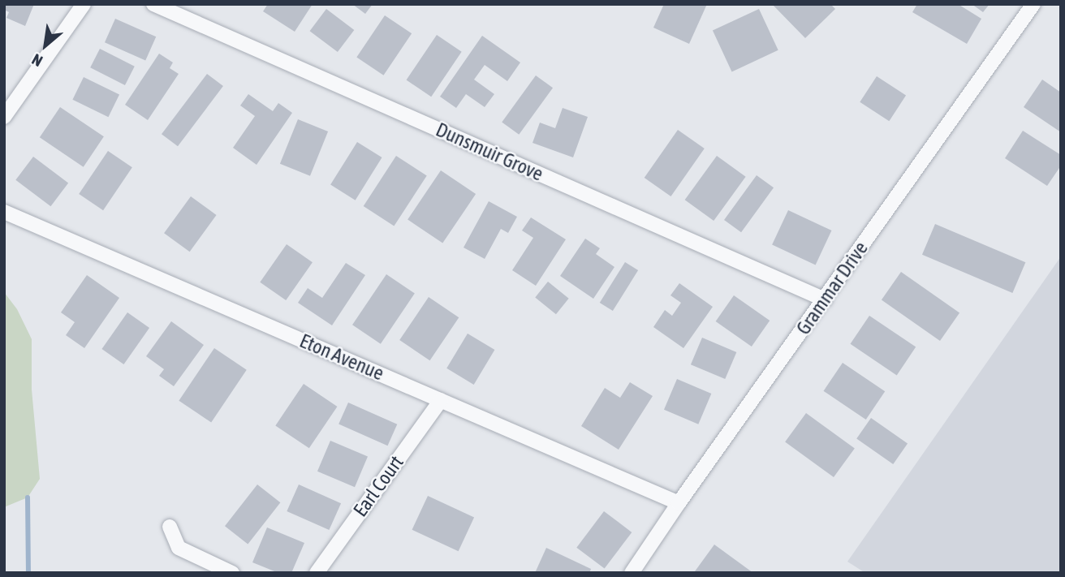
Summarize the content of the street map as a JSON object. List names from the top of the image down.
{
  "streets": {
    "street": [
      "Dunsmuir Grove",
      "Grammar Drive",
      "Eton Avenue",
      "Earl Court"
    ]
  },
  "crossings": [
    ["Dunsmuir Grove", "Grammar Drive"],
    ["Grammar Drive", "Eton Avenue"],
    ["Eton Avenue", "Earl Court"]
  ],
  "north": "bottom left"
}
